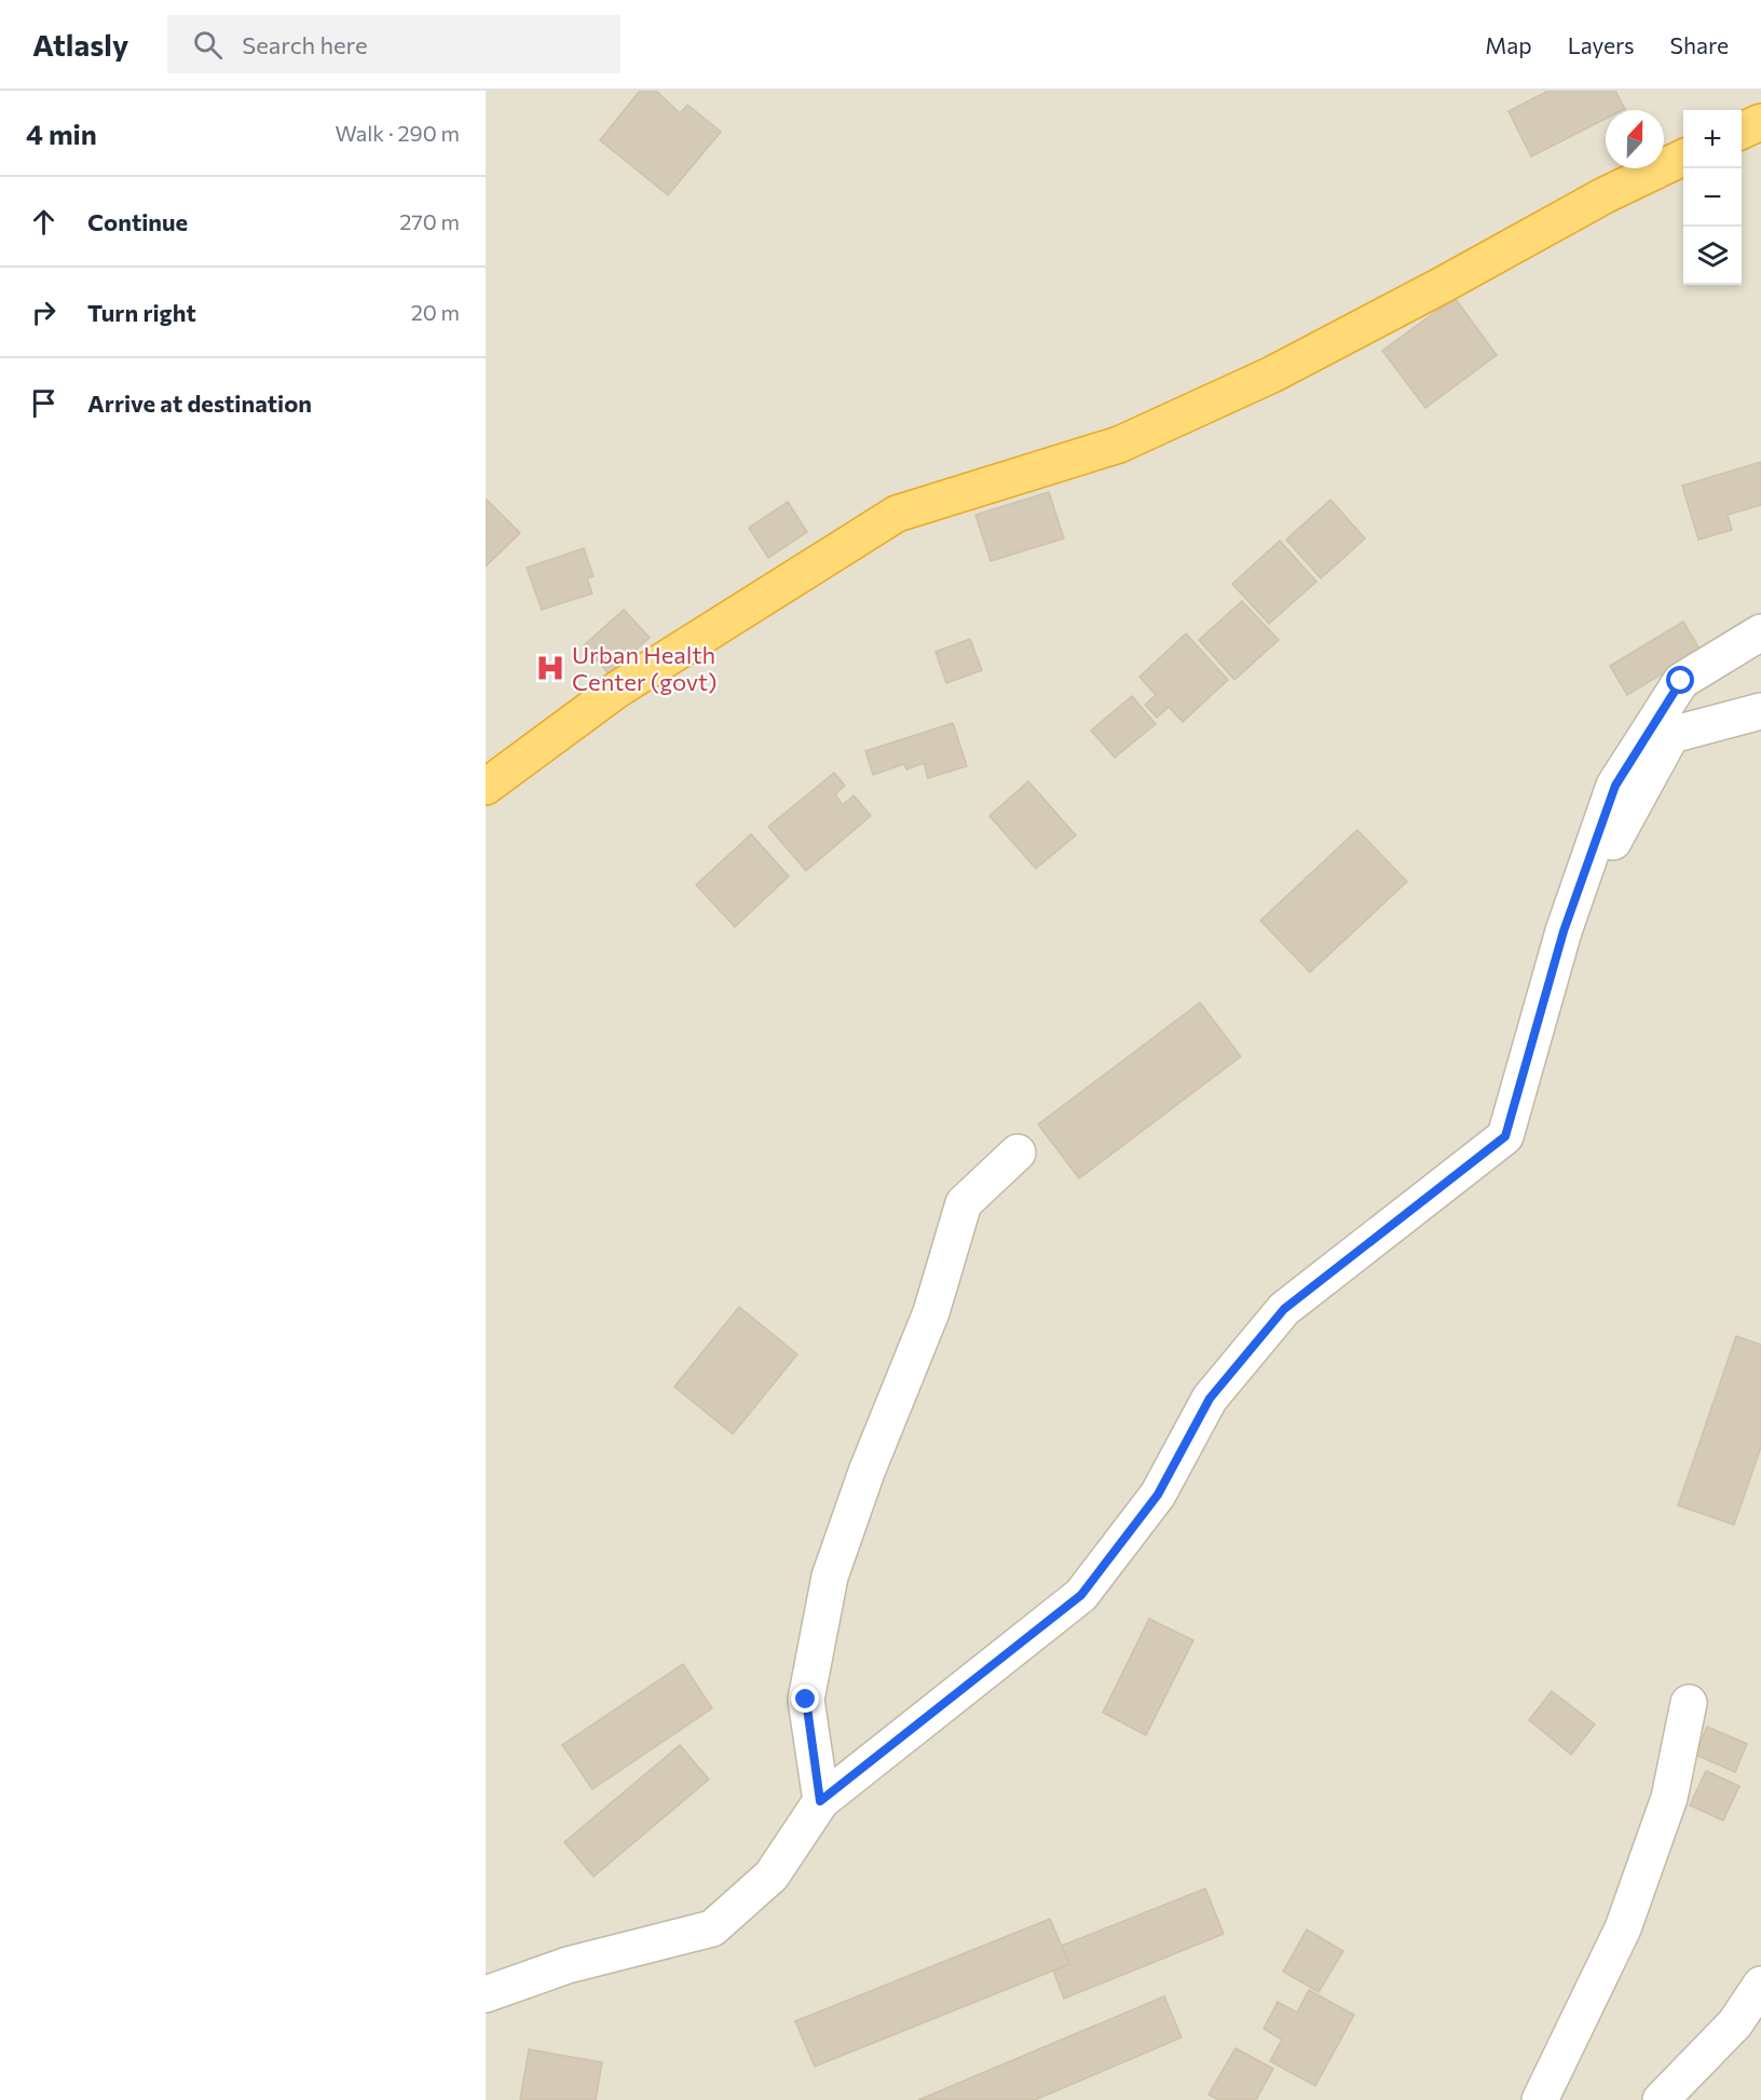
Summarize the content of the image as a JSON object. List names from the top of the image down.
{
  "places": {
    "hospital": ["Urban Health Center (govt)"]
  },
  "north": "top",
  "page": {
    "header": "Atlasly",
    "search": "Search here",
    "nav": ["Map", "Layers", "Share"],
    "heading": ["4 min", "Walk · 290 m"],
    "map_buttons": ["+", "−"],
    "list": [
      ["Continue", "270 m"],
      ["Turn right", "20 m"],
      "Arrive at destination"
    ]
  }
}
